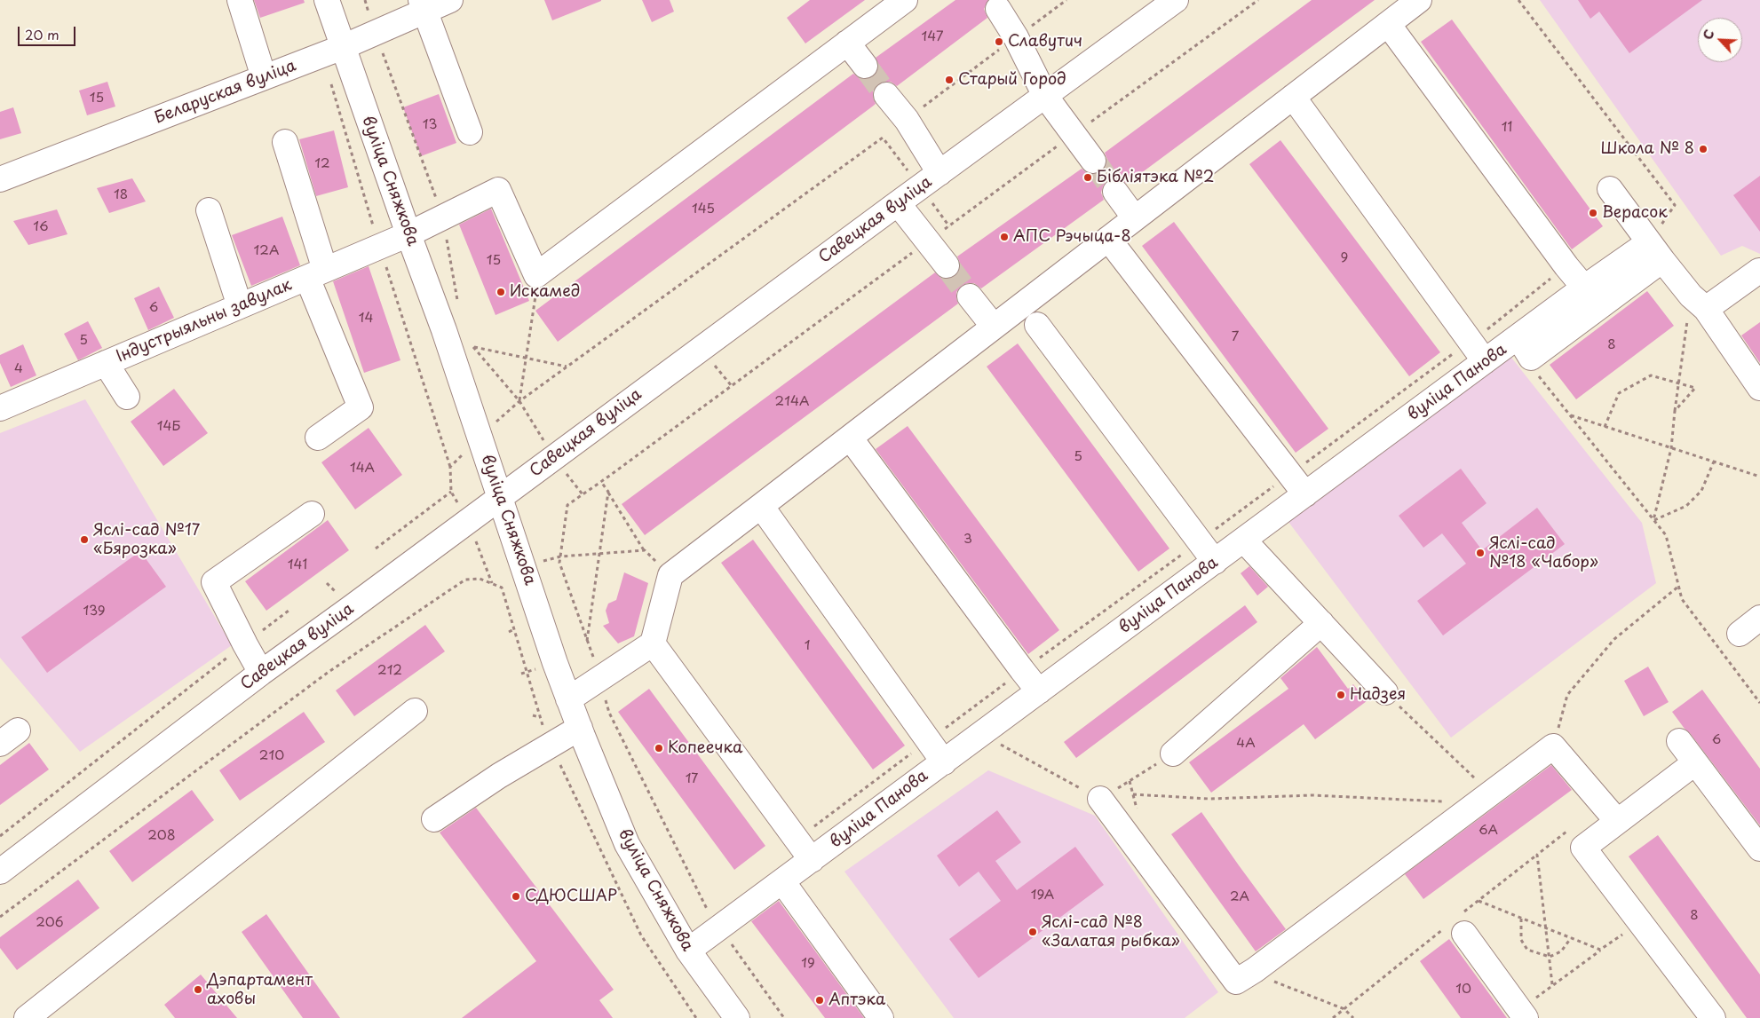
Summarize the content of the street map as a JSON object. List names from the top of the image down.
{
  "streets": {
    "street": [
      "Беларуская вуліца",
      "вуліца Сняжкова",
      "Савецкая вуліца",
      "Індустрыяльны завулак",
      "вуліца Панова"
    ]
  },
  "crossings": [
    ["Беларуская вуліца", "вуліца Сняжкова"],
    ["вуліца Сняжкова", "Савецкая вуліца"],
    ["вуліца Сняжкова", "Індустрыяльны завулак"],
    ["вуліца Сняжкова", "вуліца Панова"]
  ],
  "places": [
    "Славутич",
    "Старый Город",
    "Школа № 8",
    "Бібліятэка №2",
    "Верасок",
    "АПС Рэчыца-8",
    "Искамед",
    "Яслі-сад №17 «Бярозка»",
    "Яслі-сад №18 «Чабор»",
    "Надзея",
    "Копеечка",
    "СДЮСШАР",
    "Яслі-сад №8 «Залатая рыбка»",
    "Дэпартамент аховы",
    "Аптэка"
  ],
  "house_numbers": [
    "147",
    "15",
    "13",
    "11",
    "12",
    "18",
    "145",
    "16",
    "12А",
    "9",
    "15",
    "6",
    "14",
    "7",
    "5",
    "8",
    "4",
    "214А",
    "14Б",
    "5",
    "14А",
    "3",
    "141",
    "139",
    "1",
    "212",
    "6",
    "4А",
    "210",
    "17",
    "6А",
    "208",
    "19А",
    "2А",
    "8",
    "206",
    "19",
    "10"
  ],
  "scale_bar": "20 m",
  "north": "top left"
}
